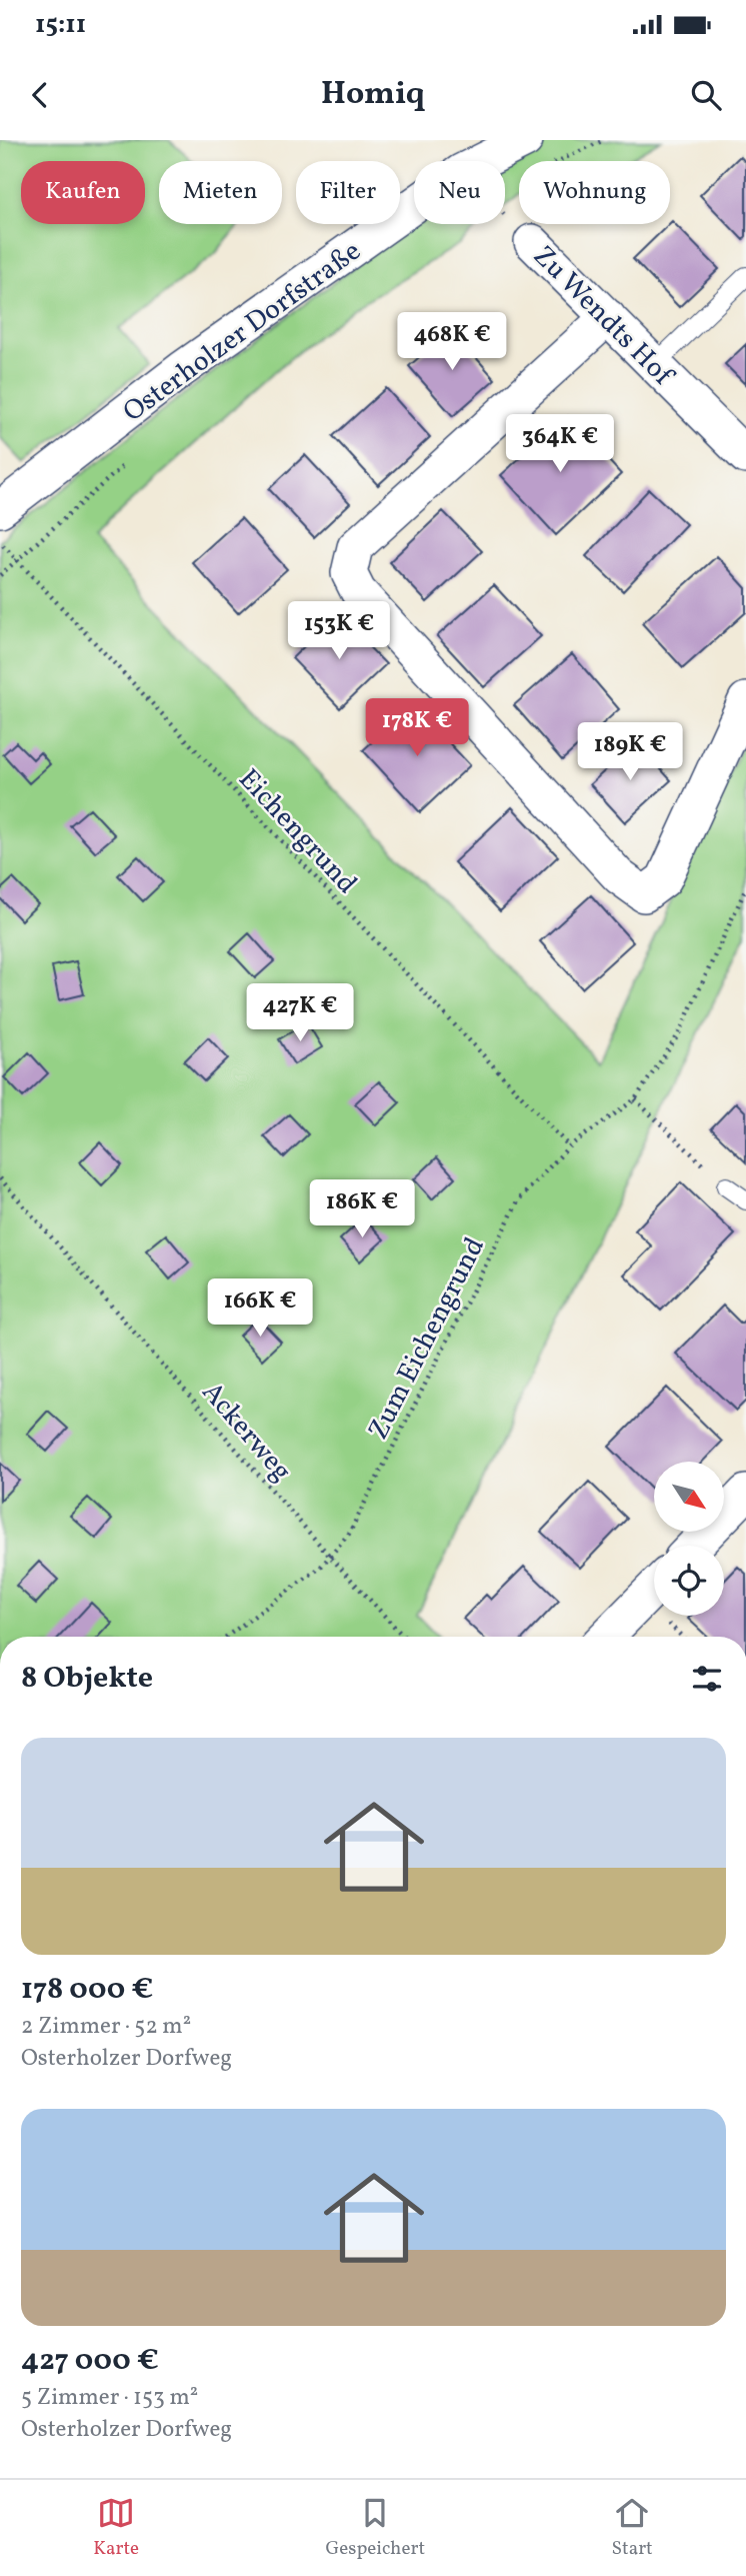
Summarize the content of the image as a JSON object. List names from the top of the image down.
{
  "streets": {
    "street": ["Zu Wendts Hof", "Osterholzer Dorfstraße"],
    "path": ["Eichengrund", "Zum Eichengrund", "Ackerweg"]
  },
  "crossings": [
    ["Eichengrund", "Zum Eichengrund"],
    ["Zum Eichengrund", "Ackerweg"]
  ],
  "north": "bottom right",
  "page": {
    "status": "15:11",
    "header": "Homiq",
    "chip": [
      "Kaufen",
      "Mieten",
      "Filter",
      "Neu",
      "Wohnung"
    ],
    "price": [
      "468K €",
      "364K €",
      "153K €",
      "178K €",
      "189K €",
      "427K €",
      "186K €",
      "166K €"
    ],
    "heading": "8 Objekte",
    "list": [
      {
        "name": "178 000 €",
        "note": "2 Zimmer · 52 m² · Osterholzer Dorfweg"
      },
      {
        "name": "427 000 €",
        "note": "5 Zimmer · 153 m² · Osterholzer Dorfweg"
      }
    ],
    "tabs": ["Karte", "Gespeichert", "Start"]
  }
}
